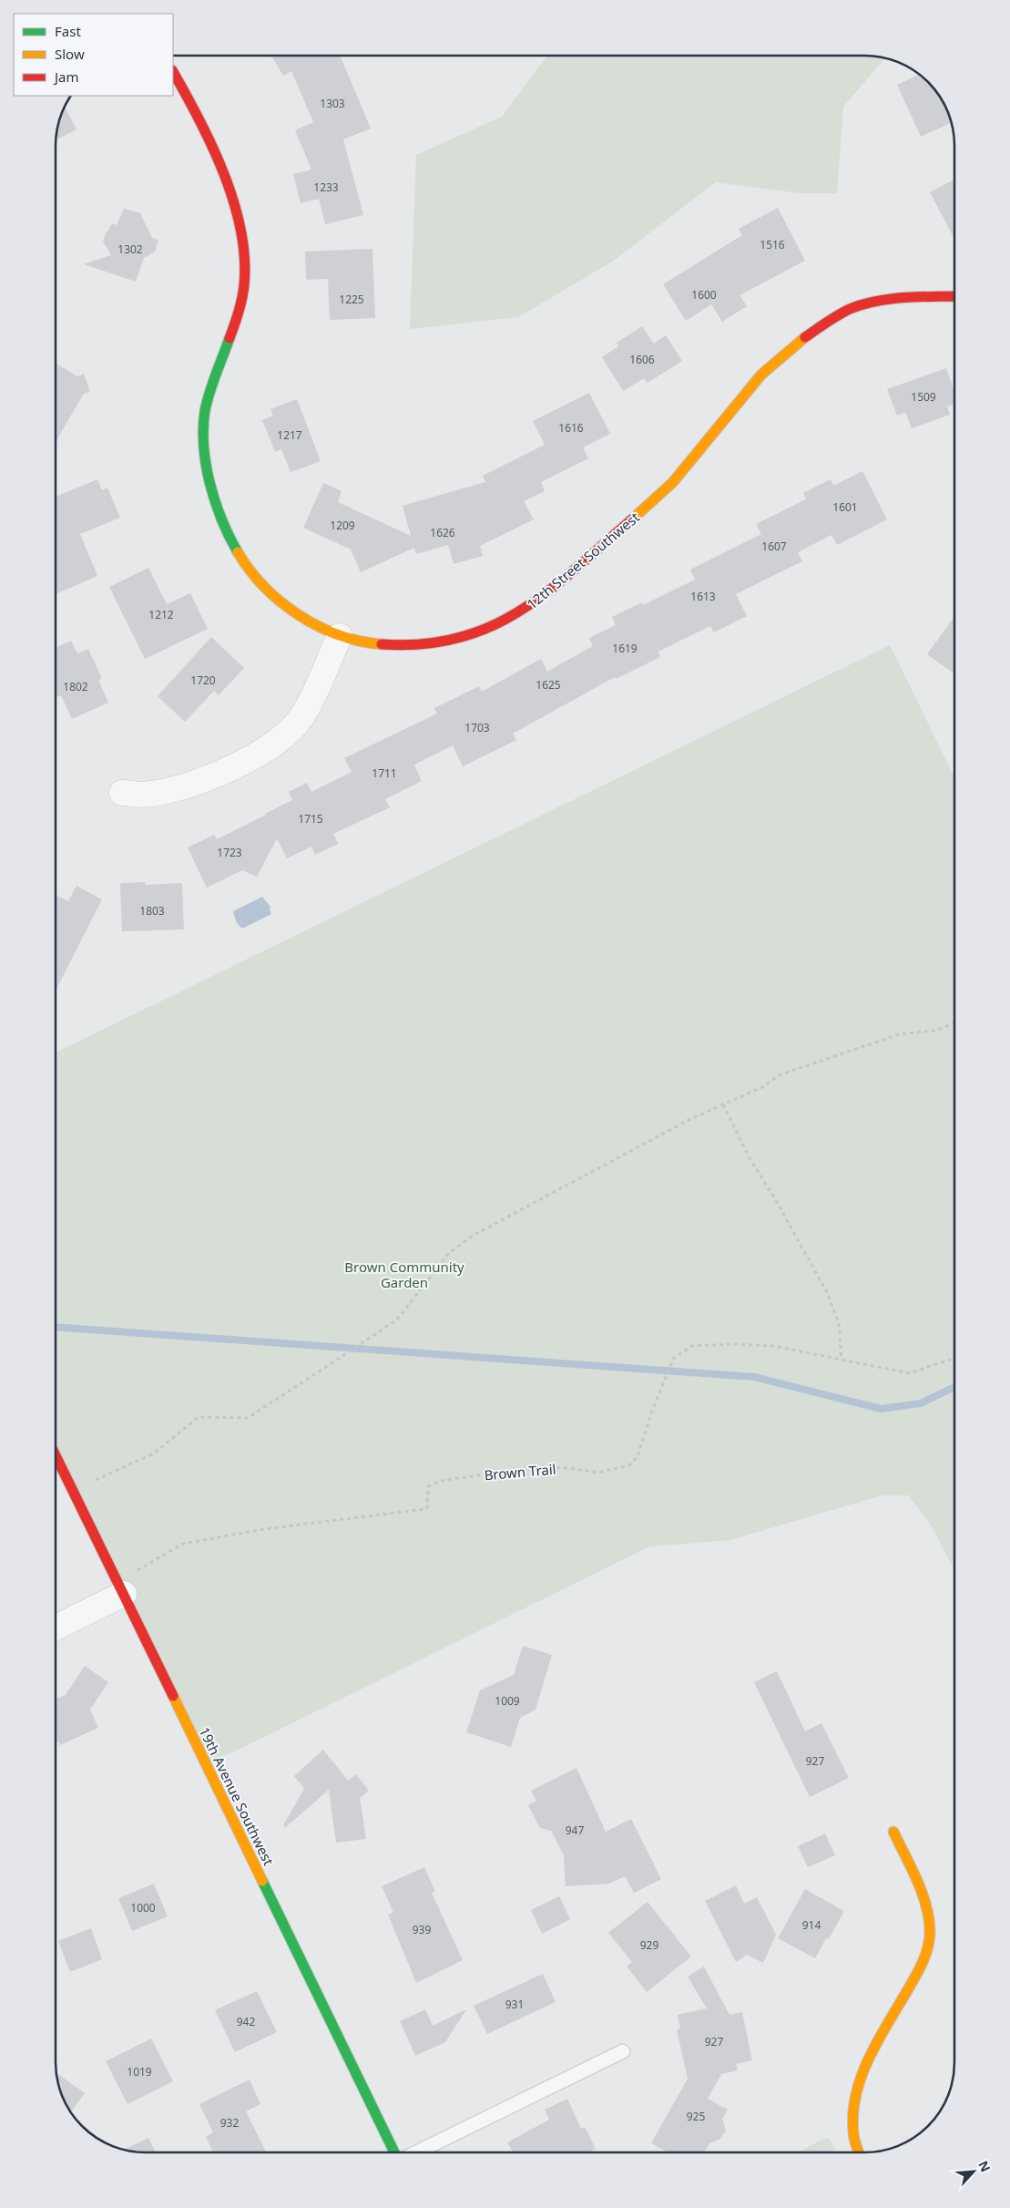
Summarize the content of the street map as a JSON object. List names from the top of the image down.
{
  "streets": {
    "street": ["12th Street Southwest", "19th Avenue Southwest"],
    "path": ["Brown Trail"]
  },
  "parks": ["Brown Community Garden"],
  "house_numbers": [
    "1303",
    "1233",
    "1516",
    "1302",
    "1600",
    "1225",
    "1606",
    "1509",
    "1616",
    "1217",
    "1601",
    "1209",
    "1626",
    "1607",
    "1613",
    "1212",
    "1619",
    "1720",
    "1625",
    "1802",
    "1703",
    "1711",
    "1715",
    "1723",
    "1803",
    "1009",
    "927",
    "947",
    "1000",
    "914",
    "939",
    "929",
    "931",
    "942",
    "927",
    "1019",
    "925",
    "932"
  ],
  "legend": ["Fast", "Slow", "Jam"],
  "north": "top right"
}
